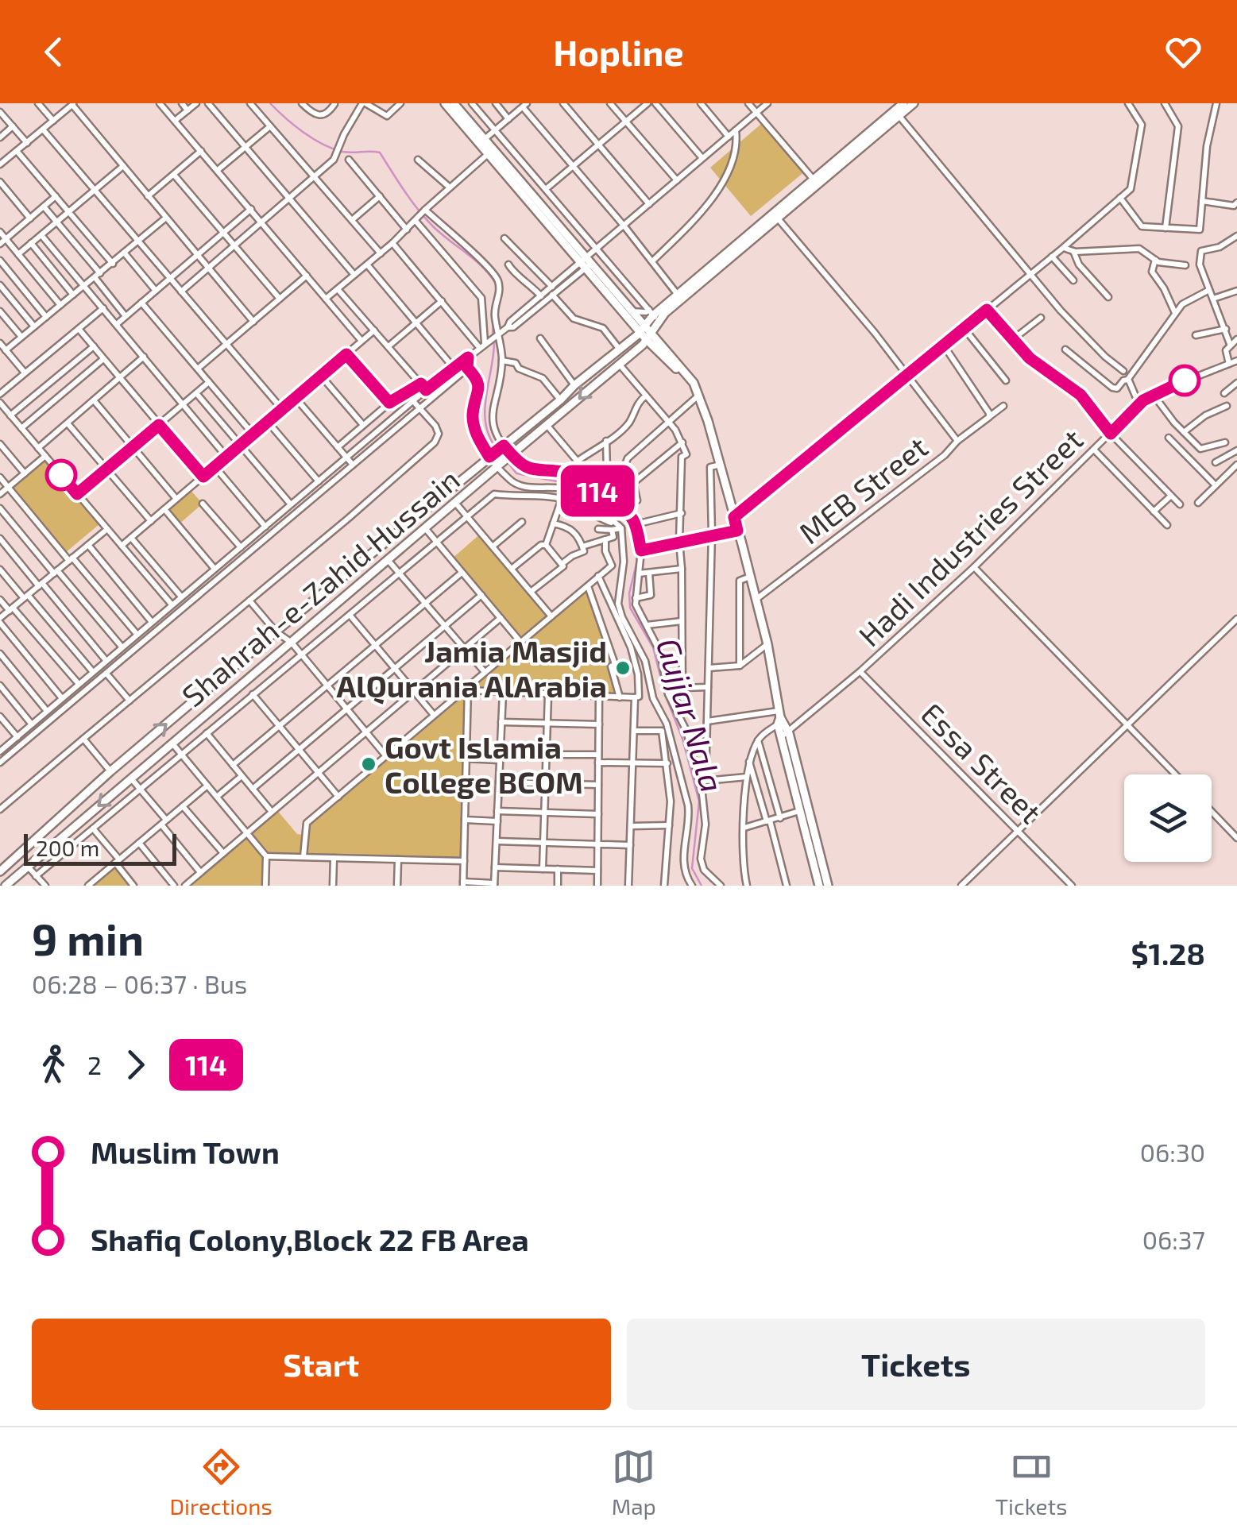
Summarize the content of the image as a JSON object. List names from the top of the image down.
{
  "streets": {
    "main road": ["Shahrah-e-Zahid Hussain"],
    "street": ["MEB Street", "Hadi Industries Street", "Essa Street"]
  },
  "crossings": [
    ["MEB Street", "Shahrah-e-Zahid Hussain"],
    ["Hadi Industries Street", "Essa Street"]
  ],
  "water": ["Gujjar Nala"],
  "places": ["Jamia Masjid AlQurania AlArabia", "Govt Islamia College BCOM"],
  "lines": ["bus line 114"],
  "scale_bar": "200 m",
  "page": {
    "header": "Hopline",
    "on_map": "114",
    "scale": "200 m",
    "heading": ["9 min", "06:28 – 06:37 · Bus", "$1.28"],
    "legs": ["2", "114"],
    "list": [
      {
        "name": "Muslim Town",
        "value": "06:30"
      },
      {
        "name": "Shafiq Colony,Block 22 FB Area",
        "value": "06:37"
      }
    ],
    "buttons": ["Start", "Tickets"],
    "tabs": ["Directions", "Map", "Tickets"]
  }
}
